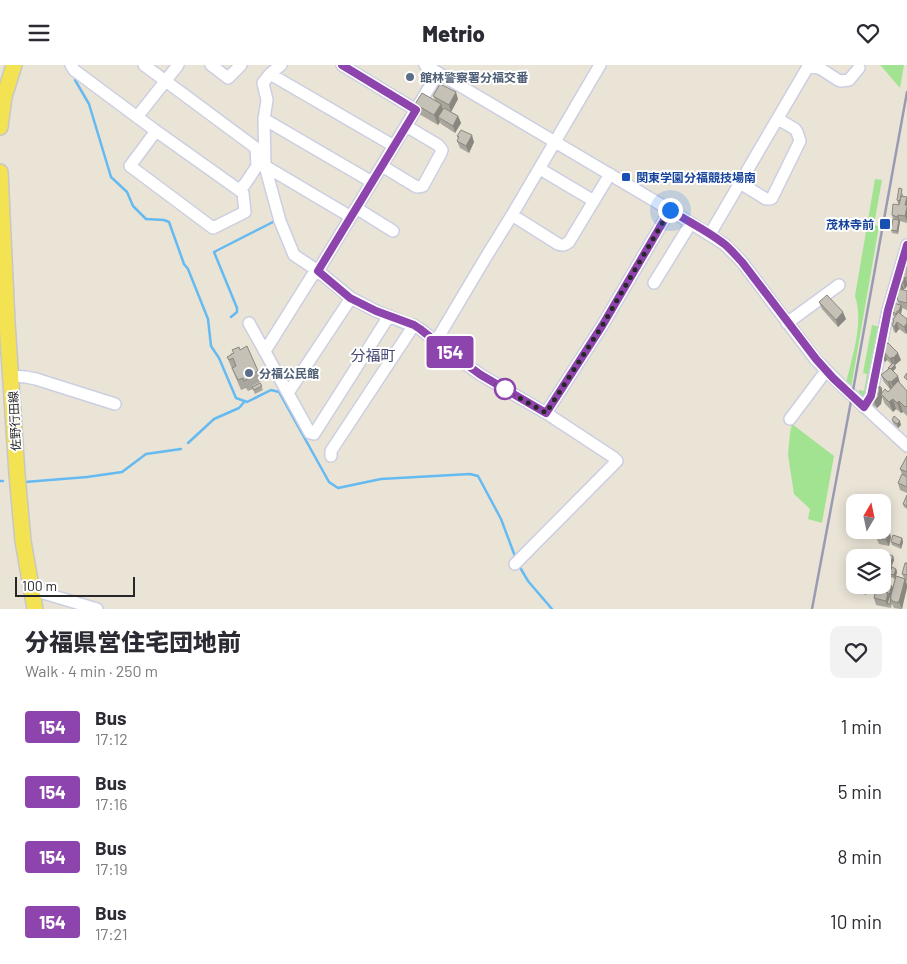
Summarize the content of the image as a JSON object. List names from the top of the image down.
{
  "streets": {
    "main road": ["佐野行田線"]
  },
  "districts": ["分福町"],
  "places": {
    "other": ["館林警察署分福交番", "分福公民館"],
    "transit": ["関東学園分福競技場南", "茂林寺前"]
  },
  "lines": ["bus line 154"],
  "scale_bar": "100 m",
  "north": "top",
  "page": {
    "header": "Metrio",
    "on_map": "154",
    "scale": "100 m",
    "heading": ["分福県営住宅団地前", "Walk · 4 min · 250 m"],
    "list": [
      {
        "mark": "154",
        "name": "Bus",
        "note": "17:12",
        "value": "1 min"
      },
      {
        "mark": "154",
        "name": "Bus",
        "note": "17:16",
        "value": "5 min"
      },
      {
        "mark": "154",
        "name": "Bus",
        "note": "17:19",
        "value": "8 min"
      },
      {
        "mark": "154",
        "name": "Bus",
        "note": "17:21",
        "value": "10 min"
      }
    ]
  }
}
